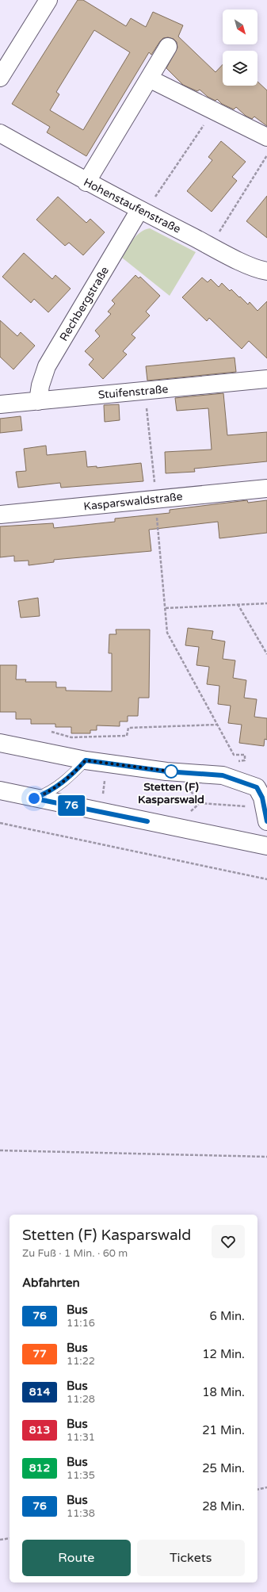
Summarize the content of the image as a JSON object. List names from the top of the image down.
{
  "streets": {
    "street": [
      "Hohenstaufenstraße",
      "Rechbergstraße",
      "Stuifenstraße",
      "Kasparswaldstraße"
    ]
  },
  "crossings": [
    ["Hohenstaufenstraße", "Rechbergstraße"],
    ["Rechbergstraße", "Stuifenstraße"]
  ],
  "places": ["Stetten (F) Kasparswald"],
  "lines": ["bus line 76"],
  "north": "bottom right",
  "page": {
    "on_map": "76",
    "heading": [
      ["Stetten (F) Kasparswald", "Zu Fuß · 1 Min. · 60 m"],
      "Abfahrten"
    ],
    "list": [
      {
        "mark": "76",
        "name": "Bus",
        "note": "11:16",
        "value": "6 Min."
      },
      {
        "mark": "77",
        "name": "Bus",
        "note": "11:22",
        "value": "12 Min."
      },
      {
        "mark": "814",
        "name": "Bus",
        "note": "11:28",
        "value": "18 Min."
      },
      {
        "mark": "813",
        "name": "Bus",
        "note": "11:31",
        "value": "21 Min."
      },
      {
        "mark": "812",
        "name": "Bus",
        "note": "11:35",
        "value": "25 Min."
      },
      {
        "mark": "76",
        "name": "Bus",
        "note": "11:38",
        "value": "28 Min."
      }
    ],
    "buttons": ["Route", "Tickets"]
  }
}
